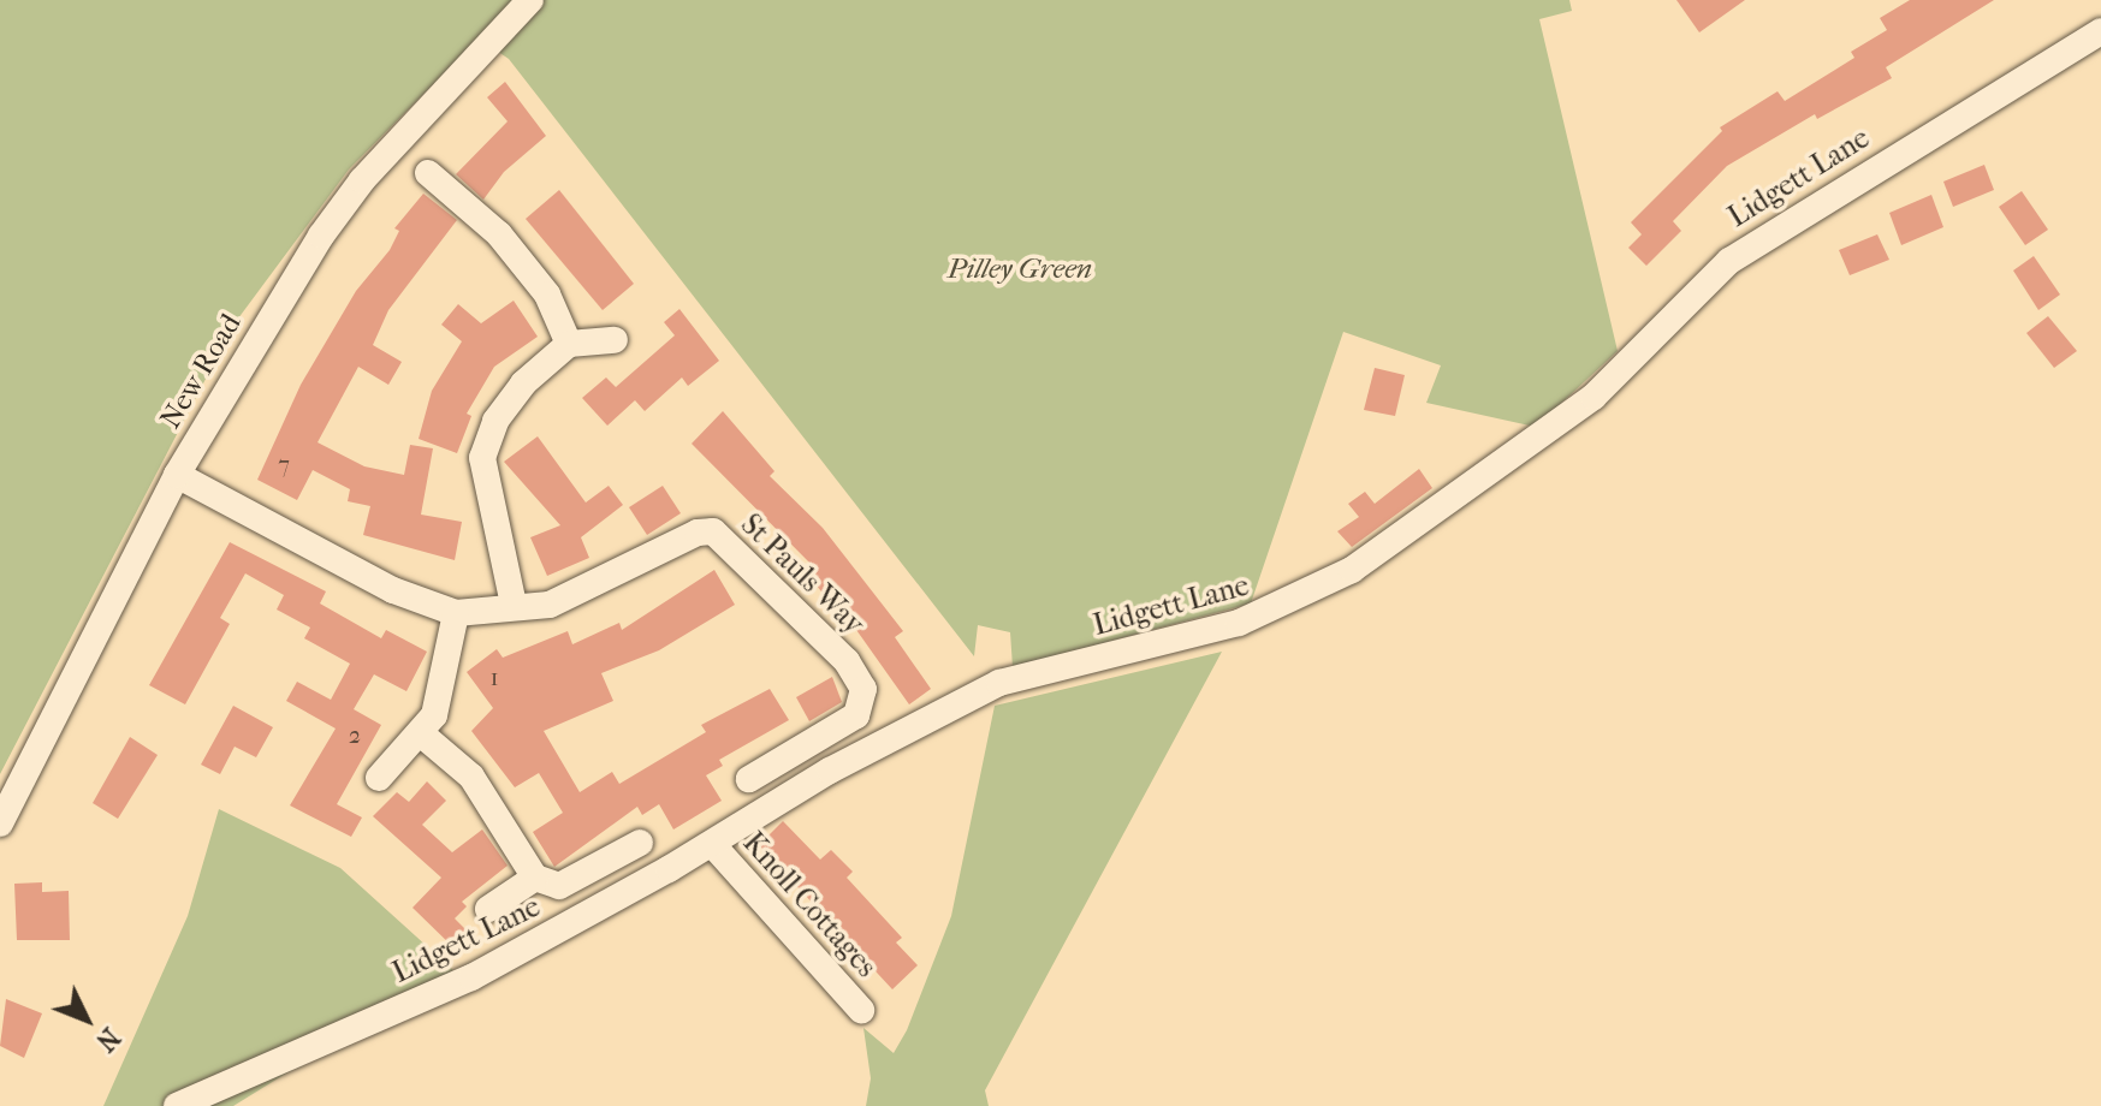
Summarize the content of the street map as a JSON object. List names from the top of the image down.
{
  "streets": {
    "street": [
      "Lidgett Lane",
      "New Road",
      "St Pauls Way",
      "Knoll Cottages"
    ]
  },
  "crossings": [
    ["Lidgett Lane", "Knoll Cottages"],
    ["New Road", "St Pauls Way"]
  ],
  "parks": ["Pilley Green"],
  "house_numbers": ["7", "1", "2"],
  "north": "bottom right"
}
